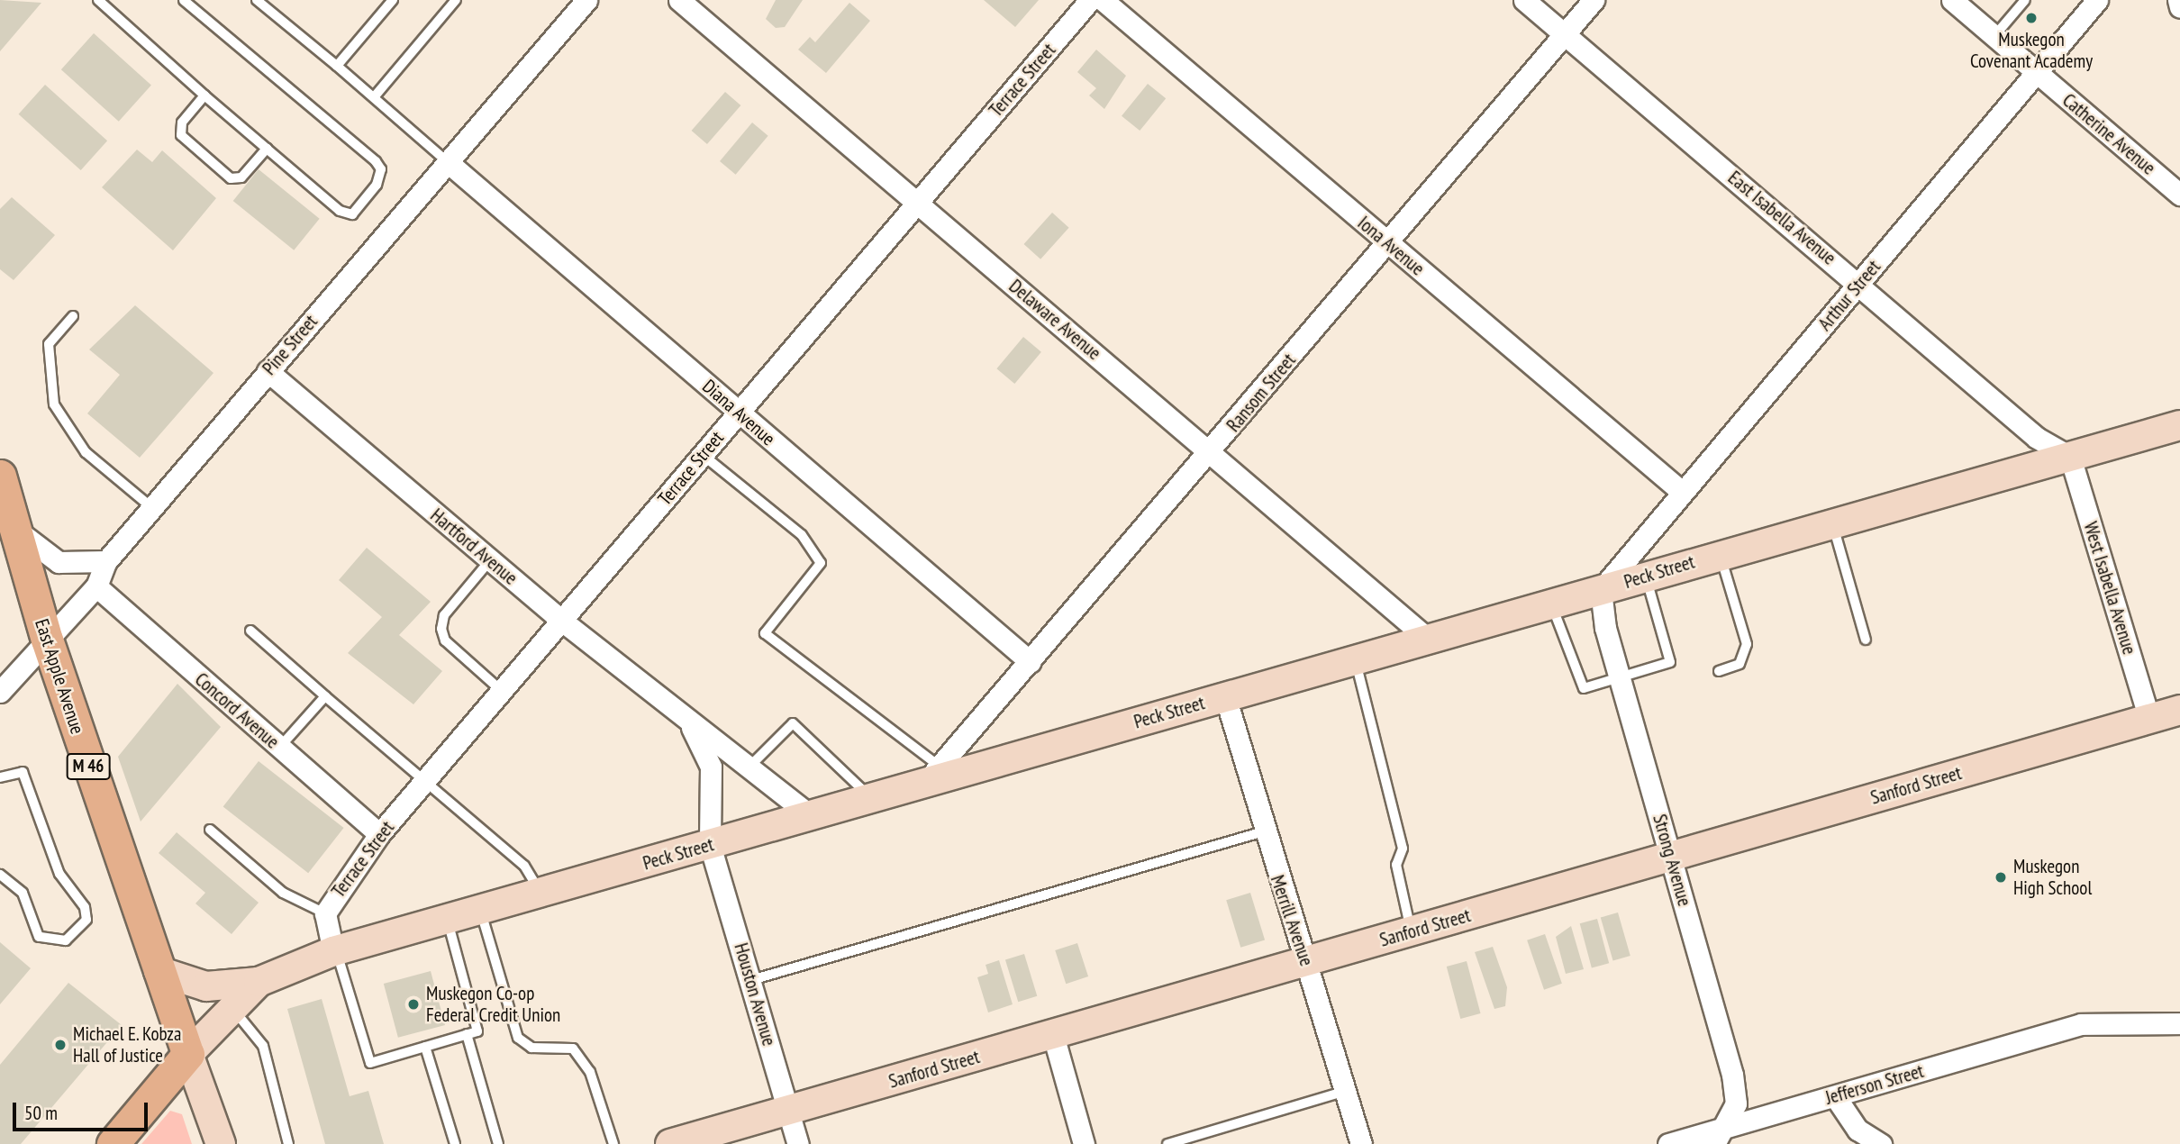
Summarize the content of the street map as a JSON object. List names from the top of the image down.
{
  "streets": {
    "main road": ["East Apple Avenue", "M 46"],
    "street": [
      "Terrace Street",
      "Catherine Avenue",
      "East Isabella Avenue",
      "Iona Avenue",
      "Arthur Street",
      "Delaware Avenue",
      "Pine Street",
      "Ransom Street",
      "Diana Avenue",
      "Hartford Avenue",
      "Peck Street",
      "West Isabella Avenue",
      "Concord Avenue",
      "Sanford Street",
      "Strong Avenue",
      "Merrill Avenue",
      "Houston Avenue",
      "Jefferson Street"
    ]
  },
  "crossings": [
    ["Terrace Street", "Delaware Avenue"],
    ["Terrace Street", "Diana Avenue"],
    ["Terrace Street", "Hartford Avenue"],
    ["Terrace Street", "Peck Street"],
    ["Terrace Street", "Concord Avenue"],
    ["Catherine Avenue", "Arthur Street"],
    ["East Isabella Avenue", "Arthur Street"],
    ["East Isabella Avenue", "Ransom Street"],
    ["East Isabella Avenue", "Peck Street"],
    ["East Isabella Avenue", "West Isabella Avenue"],
    ["Iona Avenue", "Arthur Street"],
    ["Iona Avenue", "Ransom Street"],
    ["Arthur Street", "Peck Street"],
    ["Arthur Street", "Strong Avenue"],
    ["Delaware Avenue", "Ransom Street"],
    ["Delaware Avenue", "Peck Street"],
    ["Pine Street", "Diana Avenue"],
    ["Pine Street", "Hartford Avenue"],
    ["Pine Street", "East Apple Avenue"],
    ["Pine Street", "Concord Avenue"],
    ["Ransom Street", "Diana Avenue"],
    ["Ransom Street", "Peck Street"],
    ["Hartford Avenue", "Peck Street"],
    ["Hartford Avenue", "Houston Avenue"],
    ["Peck Street", "West Isabella Avenue"],
    ["Peck Street", "East Apple Avenue"],
    ["Peck Street", "M 46"],
    ["Peck Street", "Strong Avenue"],
    ["Peck Street", "Merrill Avenue"],
    ["Peck Street", "Houston Avenue"],
    ["West Isabella Avenue", "Sanford Street"],
    ["East Apple Avenue", "M 46"],
    ["Sanford Street", "Strong Avenue"],
    ["Sanford Street", "Merrill Avenue"],
    ["Sanford Street", "Houston Avenue"],
    ["Strong Avenue", "Jefferson Street"]
  ],
  "places": [
    "Muskegon Covenant Academy",
    "Muskegon High School",
    "Muskegon Co-op Federal Credit Union",
    "Michael E. Kobza Hall of Justice"
  ],
  "scale_bar": "50 m"
}
